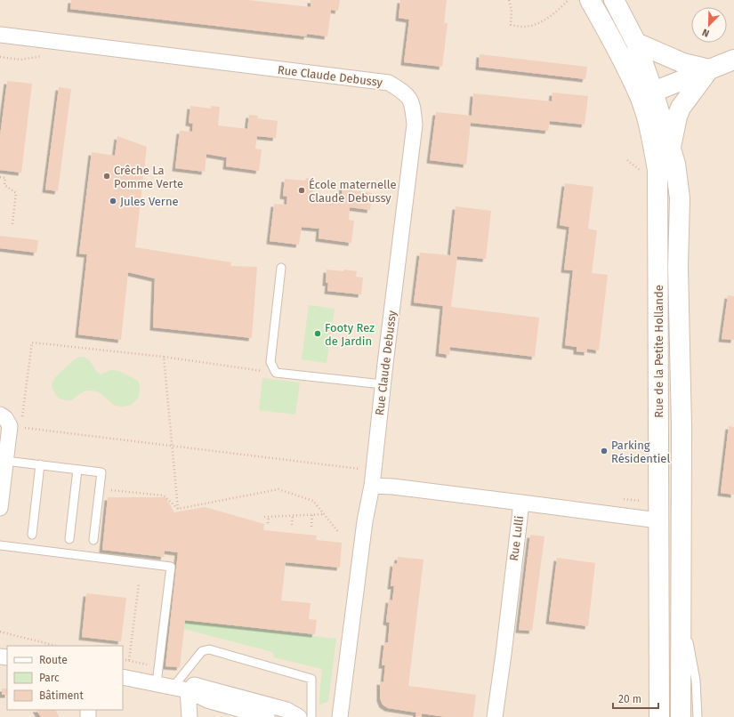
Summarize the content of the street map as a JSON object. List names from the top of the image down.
{
  "streets": {
    "street": ["Rue Claude Debussy", "Rue de la Petite Hollande", "Rue Lulli"]
  },
  "places": [
    "Crêche La Pomme Verte",
    "École maternelle Claude Debussy",
    "Jules Verne",
    "Footy Rez de Jardin",
    "Parking Résidentiel"
  ],
  "legend": ["Route", "Parc", "Bâtiment"],
  "scale_bar": "20 m",
  "north": "bottom left"
}
